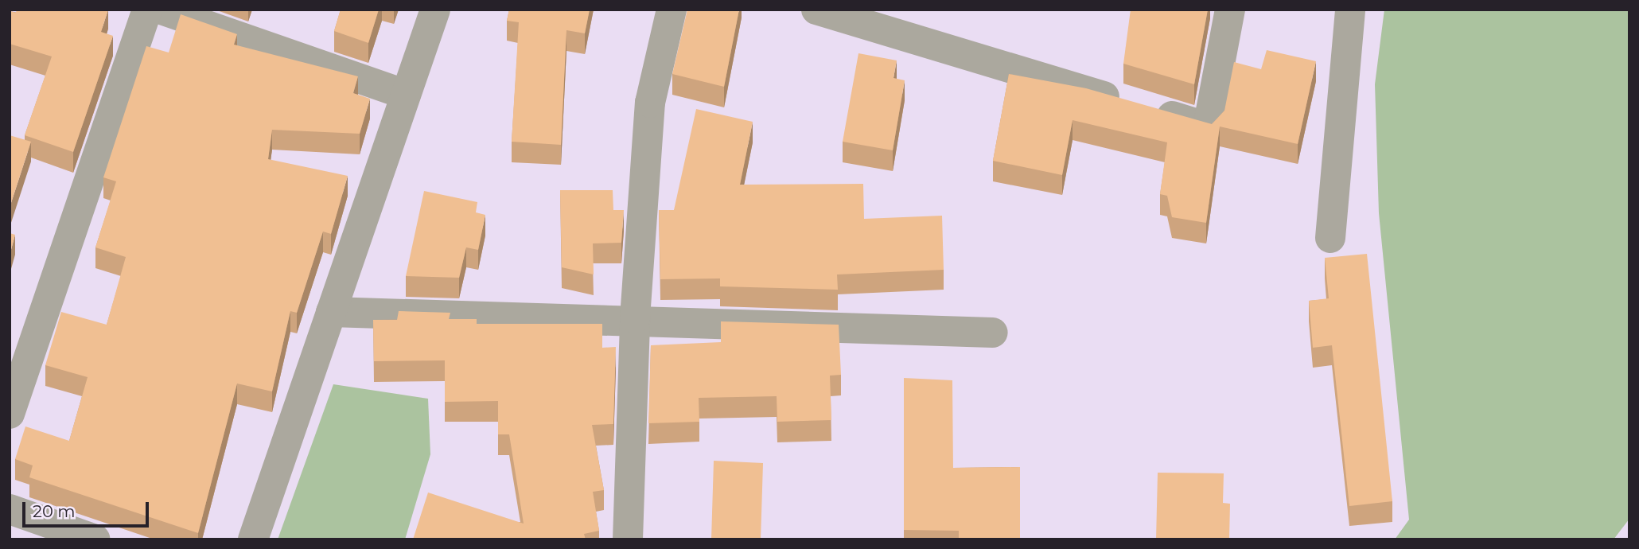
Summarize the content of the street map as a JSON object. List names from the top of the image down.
{
  "scale_bar": "20 m"
}
